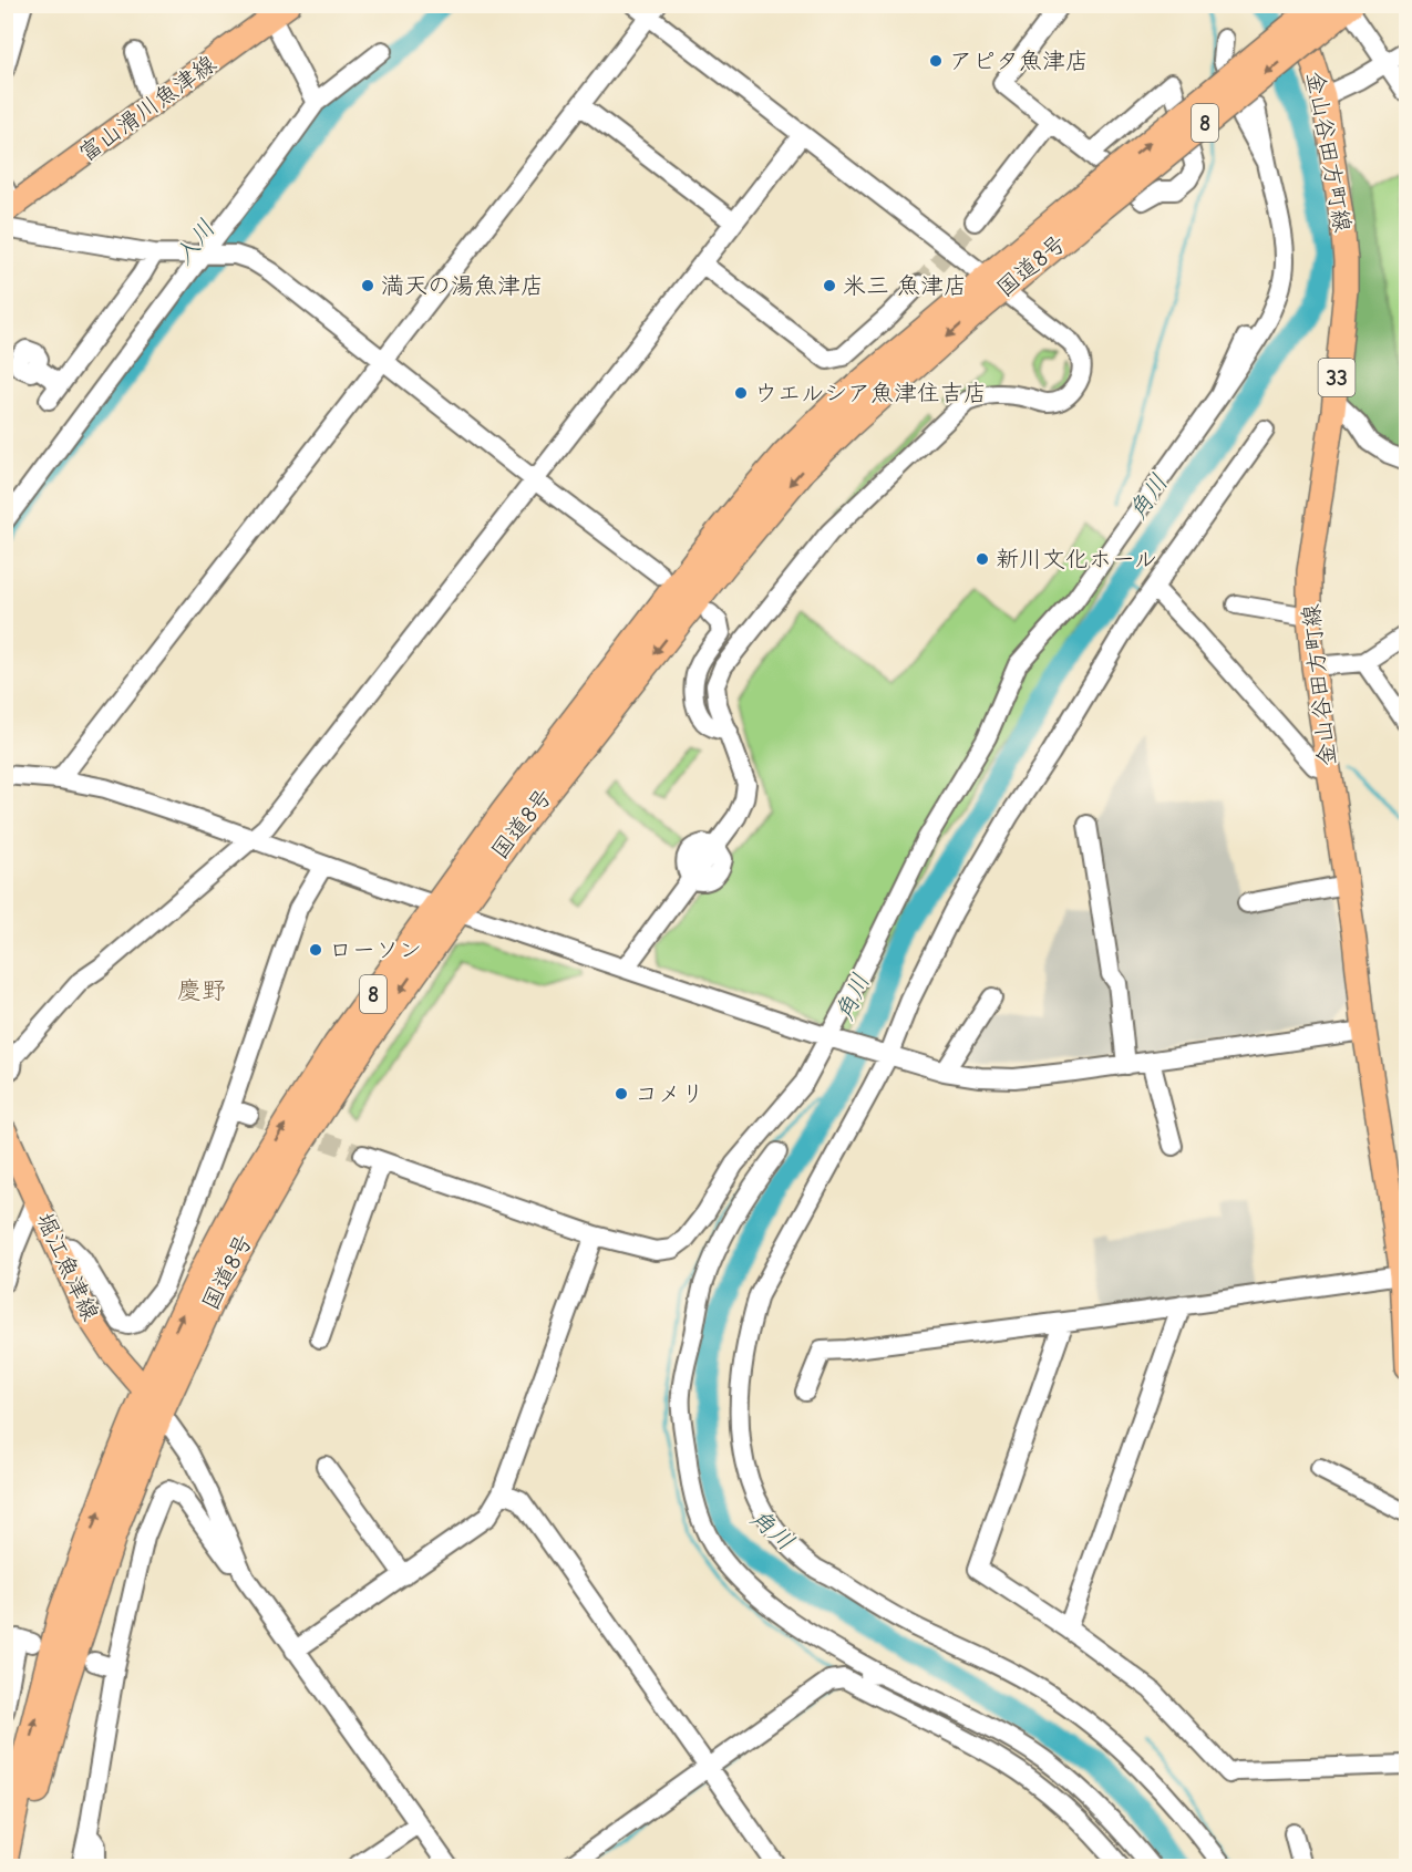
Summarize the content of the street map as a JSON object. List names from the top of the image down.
{
  "streets": {
    "highway": ["8", "国道8号"],
    "main road": [
      "富山滑川魚津線",
      "金山谷田方町線",
      "33",
      "堀江魚津線"
    ]
  },
  "crossings": [
    ["金山谷田方町線", "国道8号"],
    ["国道8号", "堀江魚津線"]
  ],
  "districts": ["慶野"],
  "water": ["入川", "角川"],
  "places": [
    "アピタ魚津店",
    "満天の湯魚津店",
    "米三 魚津店",
    "ウエルシア魚津住吉店",
    "新川文化ホール",
    "ローソン",
    "コメリ"
  ]
}
